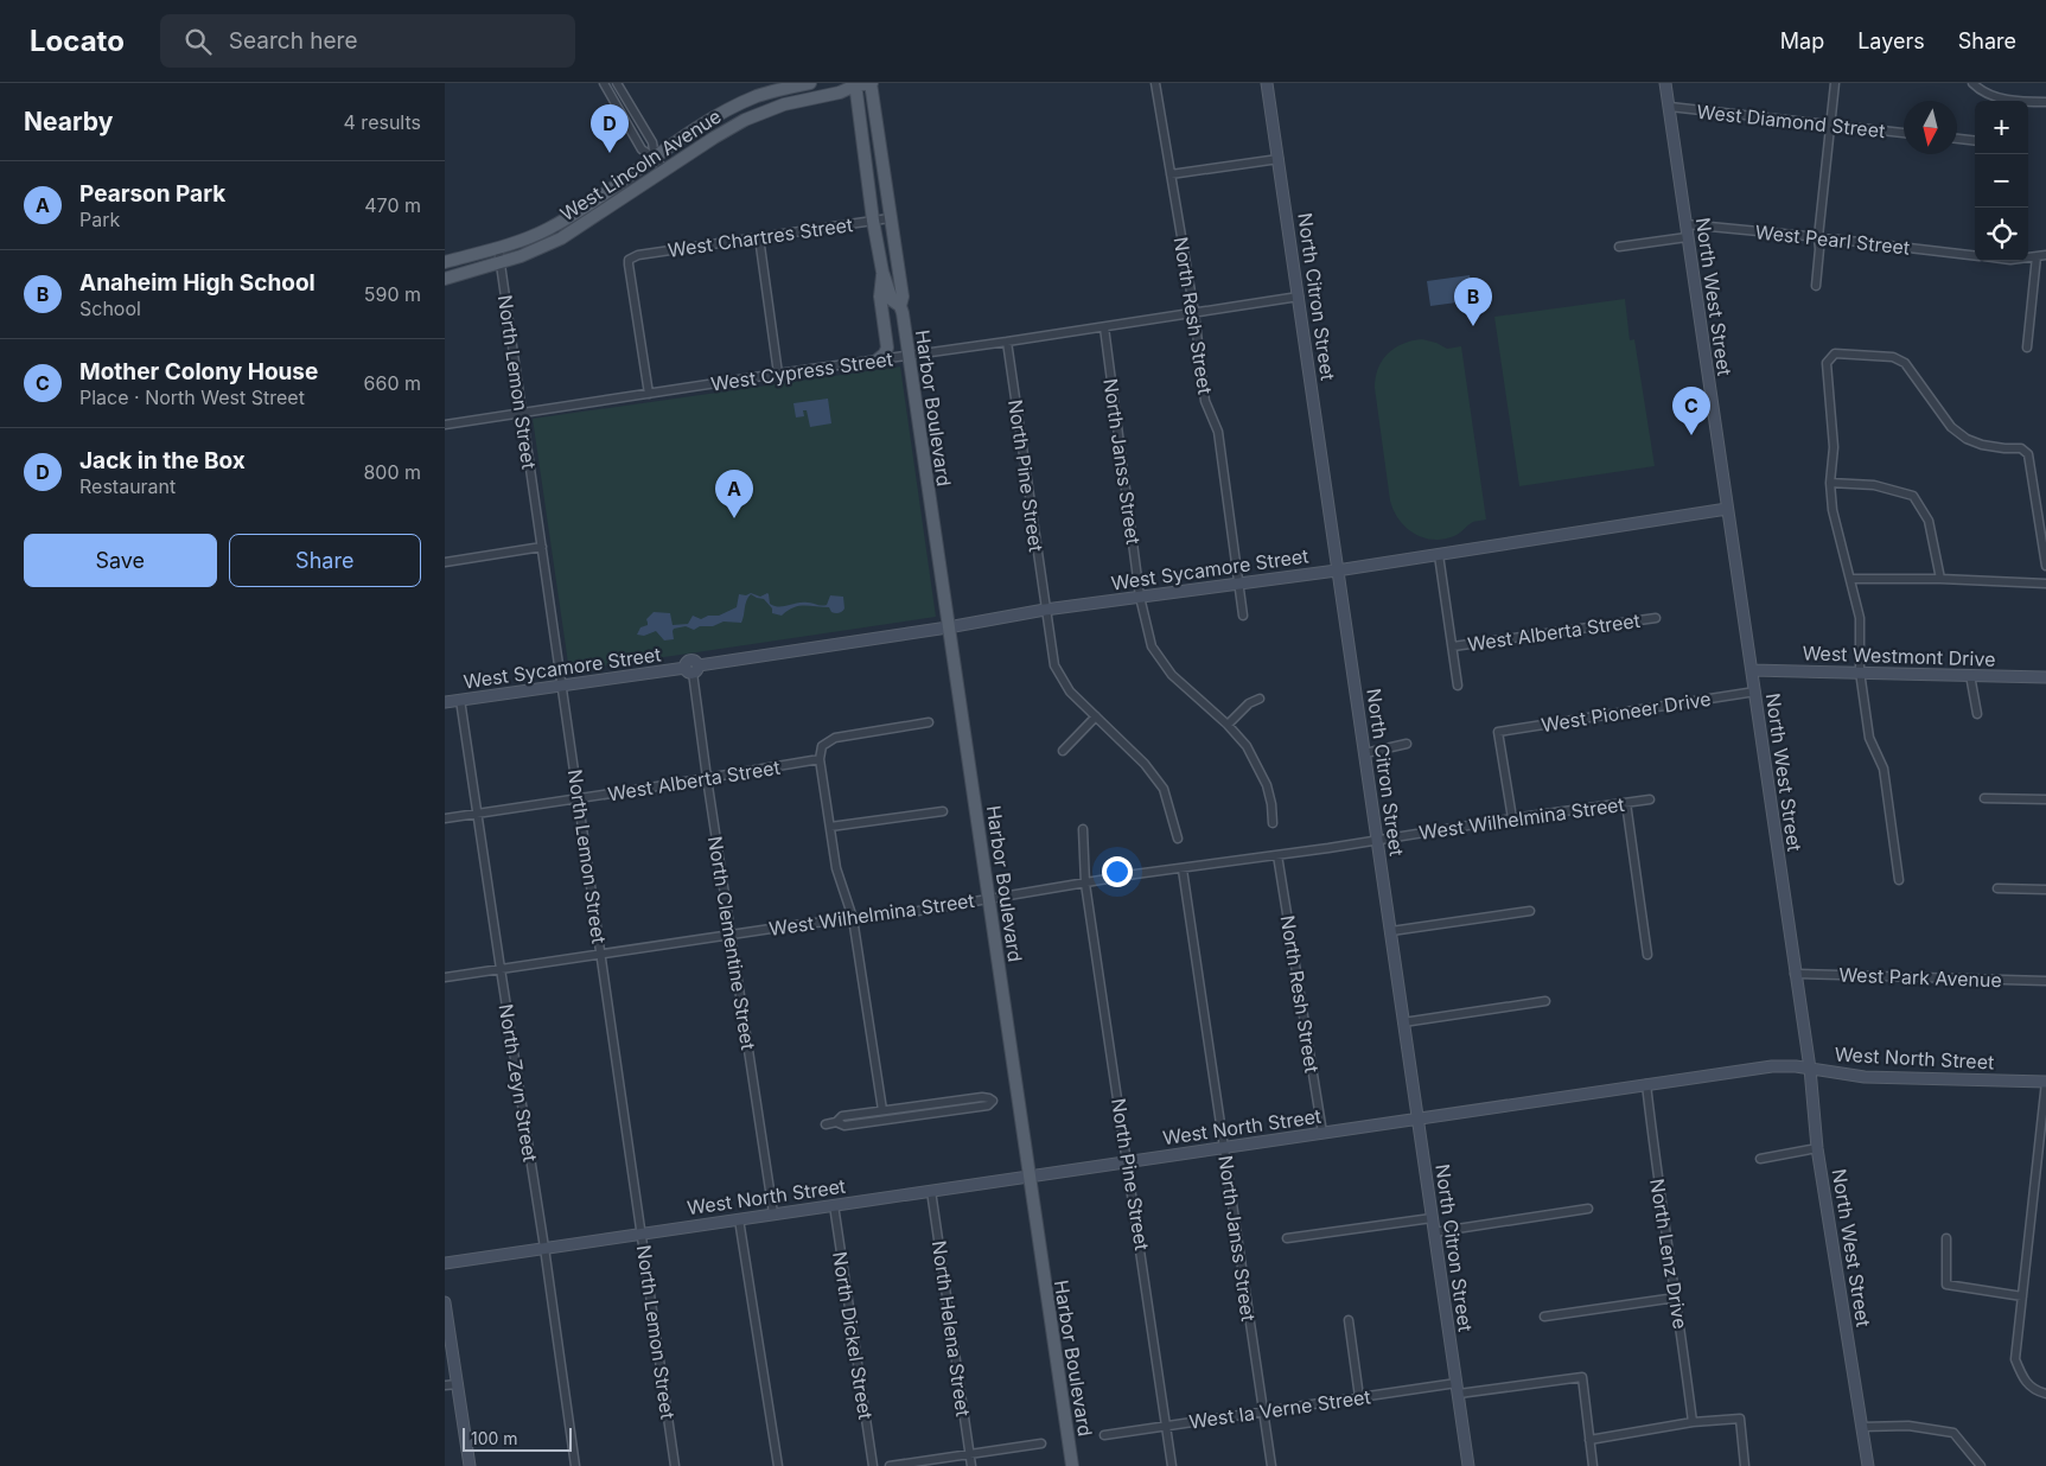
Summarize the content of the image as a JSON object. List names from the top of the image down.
{
  "streets": {
    "main road": ["West Lincoln Avenue", "Harbor Boulevard"],
    "street": [
      "West Diamond Street",
      "West Chartres Street",
      "West Pearl Street",
      "North Citron Street",
      "North West Street",
      "North Resh Street",
      "West Cypress Street",
      "North Lemon Street",
      "North Janss Street",
      "North Pine Street",
      "West Sycamore Street",
      "West Alberta Street",
      "West Westmont Drive",
      "West Pioneer Drive",
      "West Wilhelmina Street",
      "North Clementine Street",
      "West Park Avenue",
      "West North Street",
      "North Zeyn Street",
      "North Lenz Drive",
      "North Helena Street",
      "North Dickel Street",
      "West la Verne Street"
    ]
  },
  "crossings": [
    ["West Diamond Street", "North West Street"],
    ["West Lincoln Avenue", "North Lemon Street"],
    ["West Lincoln Avenue", "Harbor Boulevard"],
    ["West Chartres Street", "West Cypress Street"],
    ["West Chartres Street", "Harbor Boulevard"],
    ["West Pearl Street", "North West Street"],
    ["North Citron Street", "West Cypress Street"],
    ["North Citron Street", "West Sycamore Street"],
    ["North Citron Street", "West Wilhelmina Street"],
    ["North Citron Street", "West North Street"],
    ["North Citron Street", "West la Verne Street"],
    ["North West Street", "West Sycamore Street"],
    ["North West Street", "West Westmont Drive"],
    ["North West Street", "West Pioneer Drive"],
    ["North West Street", "West Park Avenue"],
    ["North West Street", "West North Street"],
    ["North Resh Street", "West Cypress Street"],
    ["North Resh Street", "West Sycamore Street"],
    ["North Resh Street", "West Wilhelmina Street"],
    ["North Resh Street", "West North Street"],
    ["West Cypress Street", "North Lemon Street"],
    ["West Cypress Street", "Harbor Boulevard"],
    ["West Cypress Street", "North Janss Street"],
    ["West Cypress Street", "North Pine Street"],
    ["North Lemon Street", "West Sycamore Street"],
    ["North Lemon Street", "West Alberta Street"],
    ["North Lemon Street", "West Wilhelmina Street"],
    ["North Lemon Street", "West North Street"],
    ["Harbor Boulevard", "West Sycamore Street"],
    ["Harbor Boulevard", "West Wilhelmina Street"],
    ["Harbor Boulevard", "West North Street"],
    ["North Janss Street", "West Sycamore Street"],
    ["North Janss Street", "West Wilhelmina Street"],
    ["North Janss Street", "West North Street"],
    ["North Janss Street", "West la Verne Street"],
    ["North Pine Street", "West Sycamore Street"],
    ["North Pine Street", "West Wilhelmina Street"],
    ["North Pine Street", "West North Street"],
    ["North Pine Street", "West la Verne Street"],
    ["West Sycamore Street", "North Clementine Street"],
    ["West Sycamore Street", "North Zeyn Street"],
    ["West Alberta Street", "North Clementine Street"],
    ["West Alberta Street", "North Zeyn Street"],
    ["West Pioneer Drive", "West Wilhelmina Street"],
    ["West Wilhelmina Street", "North Clementine Street"],
    ["West Wilhelmina Street", "North Zeyn Street"],
    ["North Clementine Street", "West North Street"],
    ["West North Street", "North Zeyn Street"],
    ["West North Street", "North Lenz Drive"],
    ["West North Street", "North Helena Street"],
    ["West North Street", "North Dickel Street"]
  ],
  "scale_bar": "100 m",
  "north": "bottom",
  "page": {
    "header": "Locato",
    "search": "Search here",
    "nav": ["Map", "Layers", "Share"],
    "heading": ["Nearby", "4 results"],
    "map_buttons": ["+", "−"],
    "pins": [
      "D",
      "B",
      "C",
      "A"
    ],
    "list": [
      {
        "mark": "A",
        "name": "Pearson Park",
        "note": "Park",
        "value": "470 m"
      },
      {
        "mark": "B",
        "name": "Anaheim High School",
        "note": "School",
        "value": "590 m"
      },
      {
        "mark": "C",
        "name": "Mother Colony House",
        "note": "Place · North West Street",
        "value": "660 m"
      },
      {
        "mark": "D",
        "name": "Jack in the Box",
        "note": "Restaurant",
        "value": "800 m"
      }
    ],
    "buttons": ["Save", "Share"],
    "scale": "100 m"
  }
}
